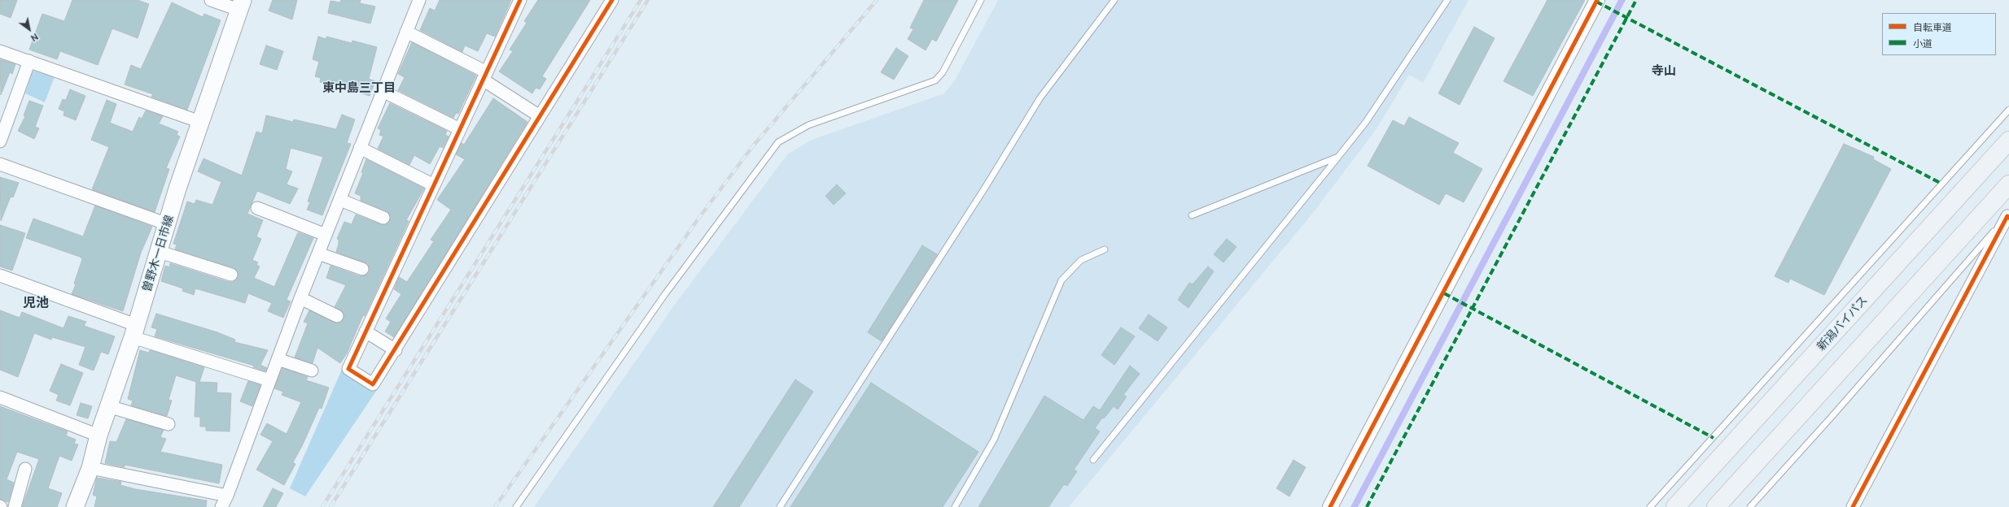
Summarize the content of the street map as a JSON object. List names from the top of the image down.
{
  "streets": {
    "highway": ["新潟バイパス"],
    "main road": ["曽野木一日市線"]
  },
  "districts": ["寺山", "東中島三丁目", "児池"],
  "legend": ["自転車道", "小道"],
  "north": "bottom right"
}
